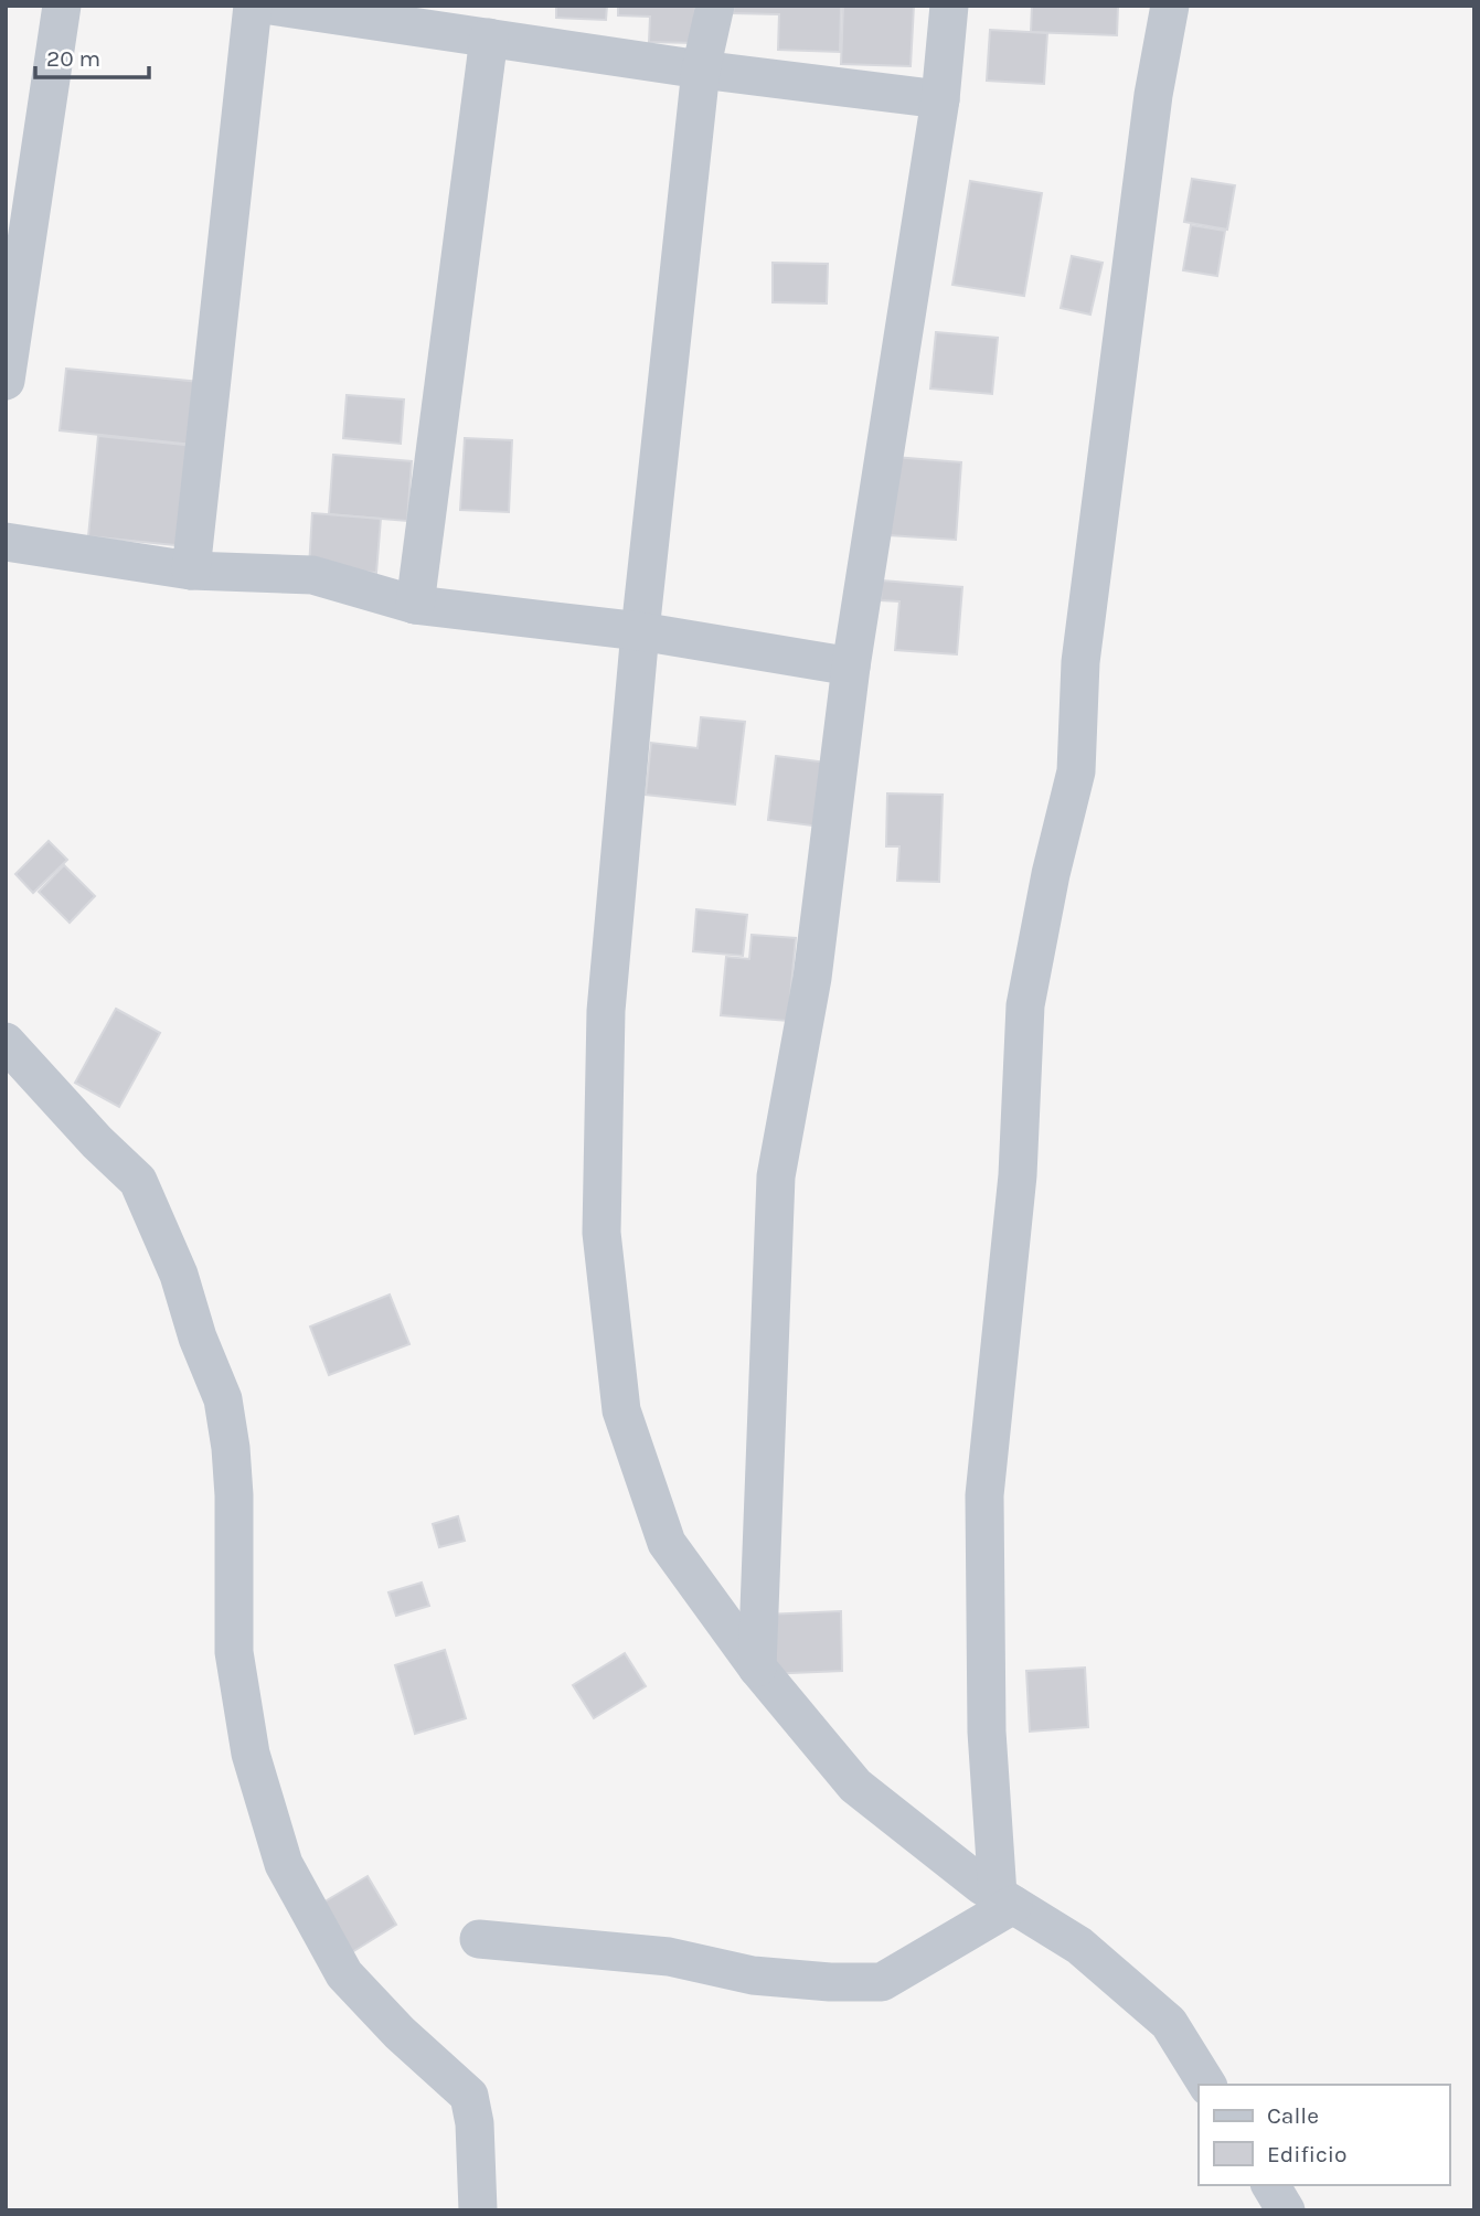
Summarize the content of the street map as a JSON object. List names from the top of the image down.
{
  "legend": ["Calle", "Edificio"],
  "scale_bar": "20 m"
}
